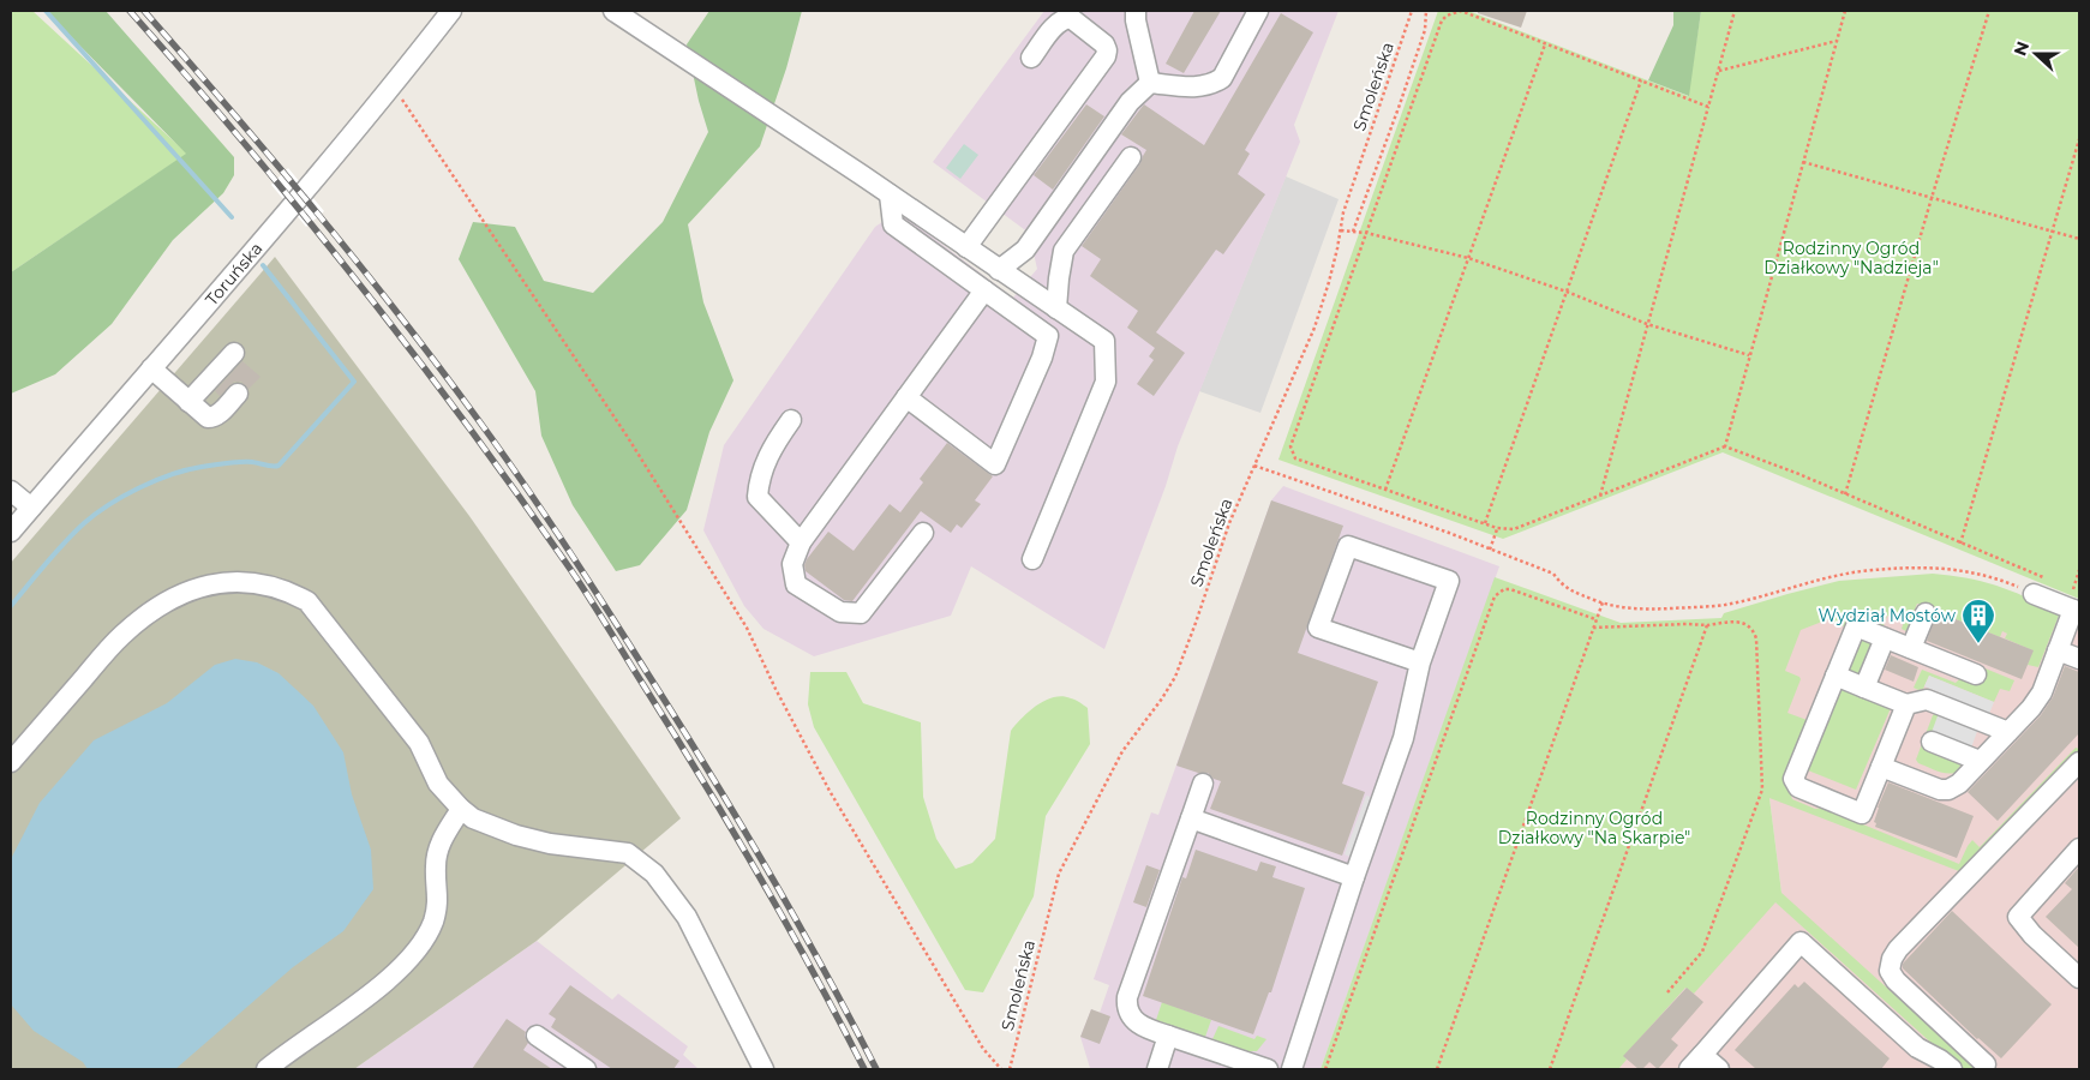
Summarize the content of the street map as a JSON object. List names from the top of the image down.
{
  "streets": {
    "street": ["Toruńska"],
    "path": ["Smoleńska"]
  },
  "parks": ["Rodzinny Ogród Działkowy \"Nadzieja\"", "Rodzinny Ogród Działkowy \"Na Skarpie\""],
  "places": {
    "building": ["Wydział Mostów"]
  },
  "north": "left"
}
